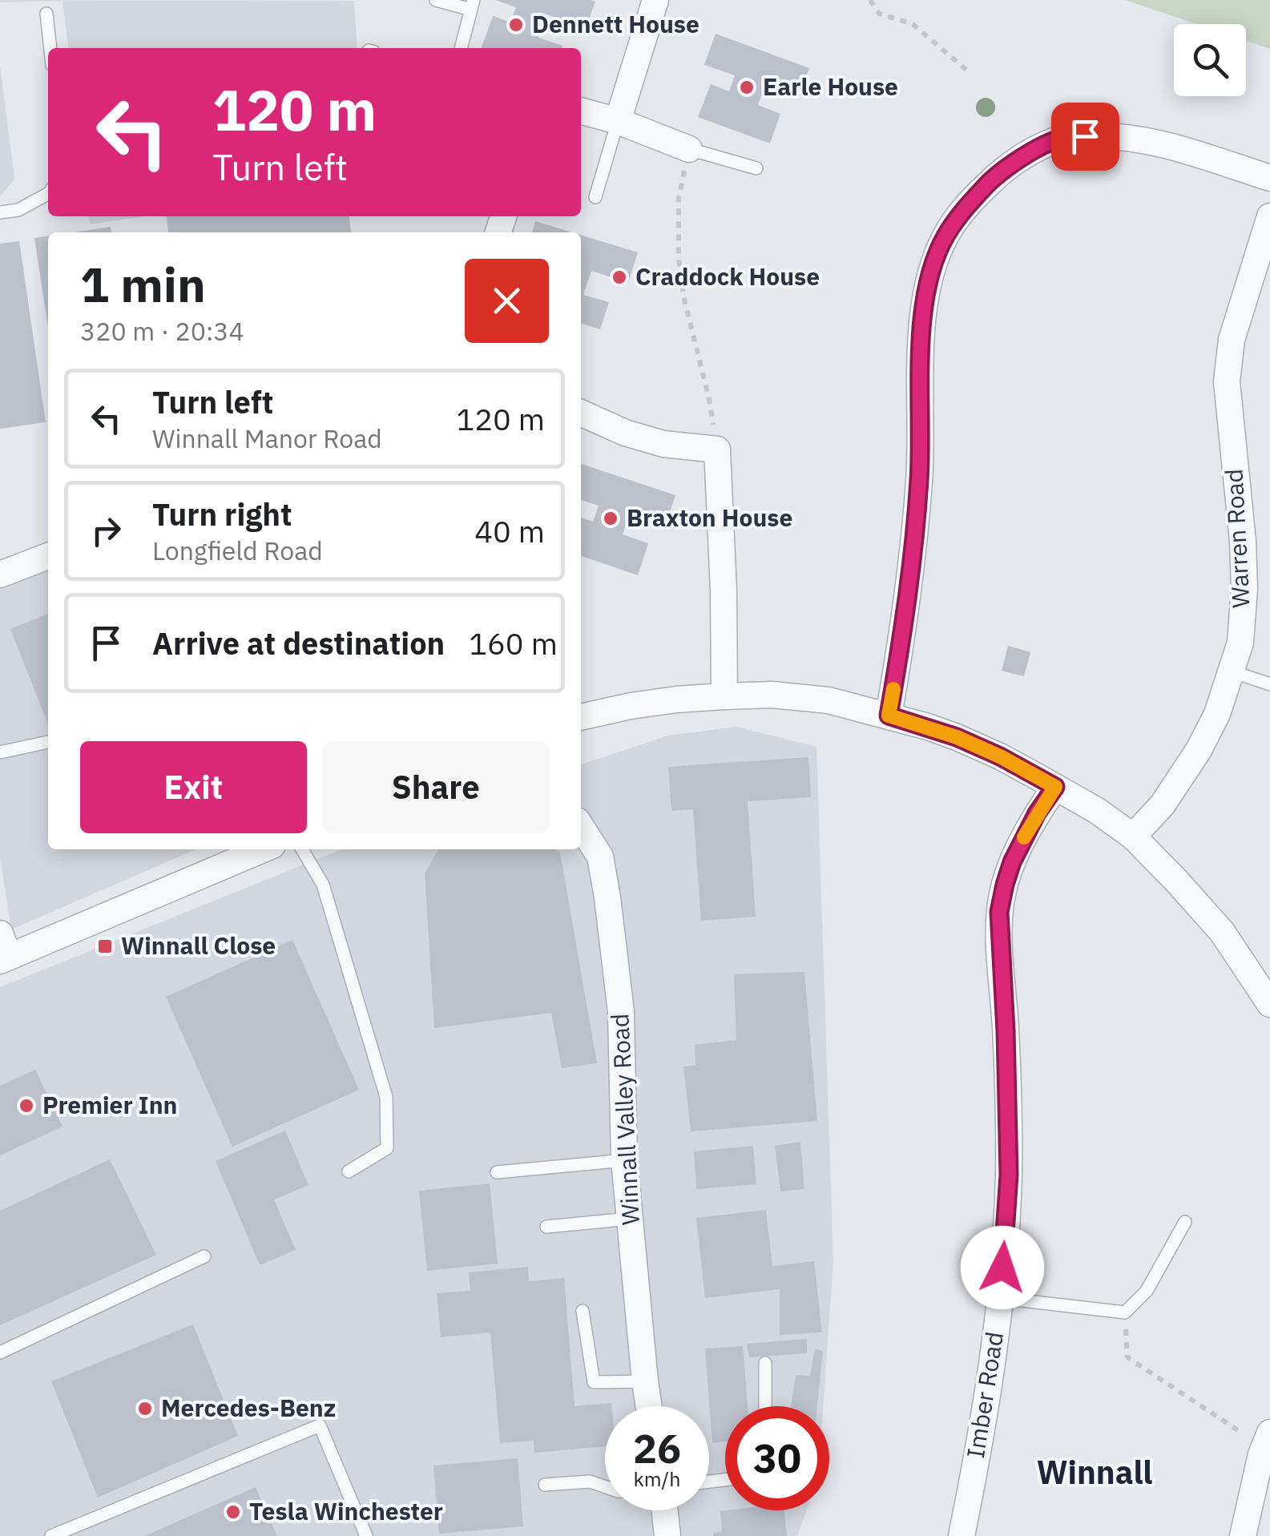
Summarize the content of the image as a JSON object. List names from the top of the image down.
{
  "streets": {
    "street": ["Warren Road", "Winnall Valley Road", "Imber Road"]
  },
  "districts": ["Winnall"],
  "places": {
    "other": [
      "Dennett House",
      "Earle House",
      "Craddock House",
      "Braxton House",
      "Premier Inn",
      "Mercedes-Benz",
      "Tesla Winchester"
    ],
    "transit": ["Winnall Close"]
  },
  "page": {
    "turn": ["120 m", "Turn left"],
    "heading": ["1 min", "320 m · 20:34"],
    "list": [
      {
        "name": "Turn left",
        "note": "Winnall Manor Road",
        "value": "120 m"
      },
      {
        "name": "Turn right",
        "note": "Longfield Road",
        "value": "40 m"
      },
      {
        "name": "Arrive at destination",
        "value": "160 m"
      }
    ],
    "buttons": ["Exit", "Share"],
    "speed": "26 km/h",
    "limit": "30"
  }
}
